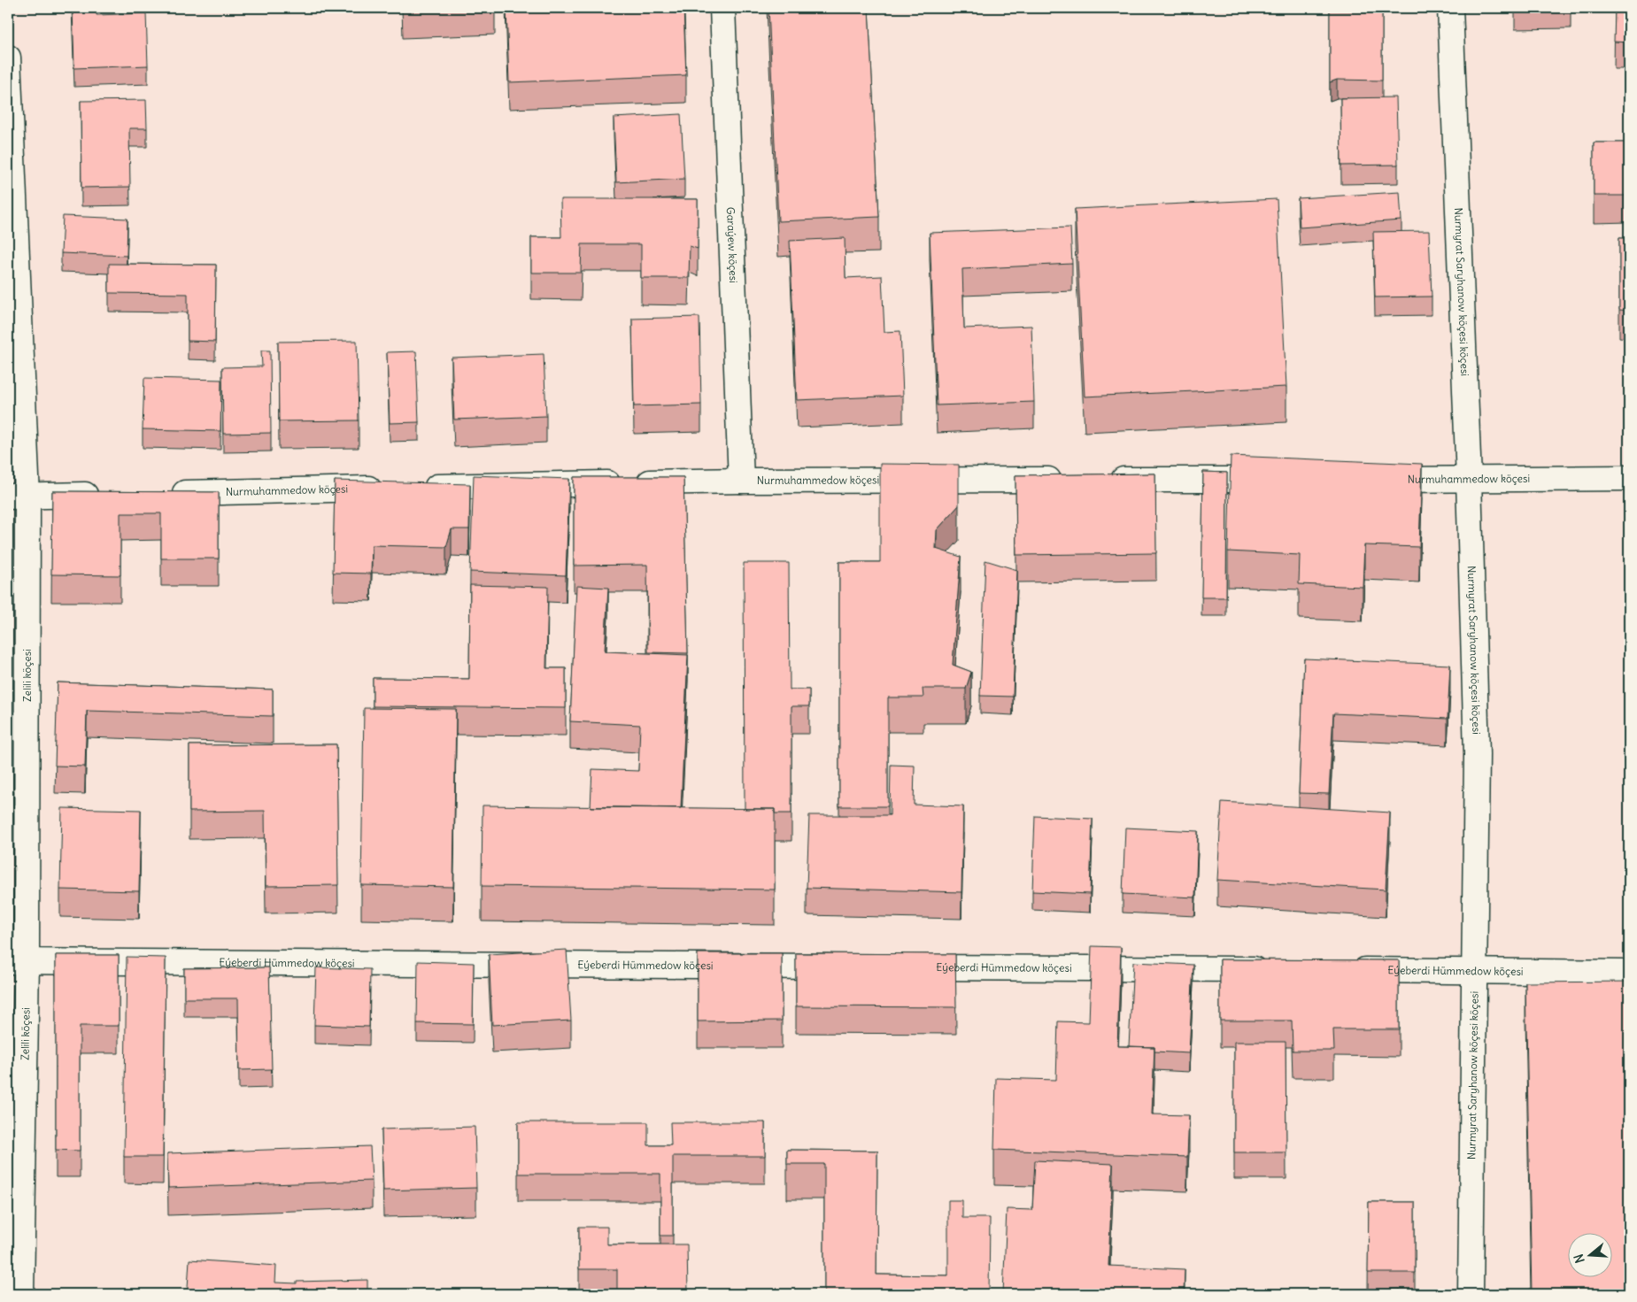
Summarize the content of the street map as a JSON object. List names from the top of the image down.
{
  "streets": {
    "street": [
      "Garaýew köçesi",
      "Nurmyrat Saryhanow köçesi köçesi",
      "Nurmuhammedow köçesi",
      "Zelili köçesi",
      "Eýeberdi Hümmedow köçesi"
    ]
  },
  "crossings": [
    ["Garaýew köçesi", "Nurmuhammedow köçesi"],
    ["Nurmyrat Saryhanow köçesi köçesi", "Nurmuhammedow köçesi"],
    ["Nurmyrat Saryhanow köçesi köçesi", "Eýeberdi Hümmedow köçesi"],
    ["Zelili köçesi", "Eýeberdi Hümmedow köçesi"]
  ],
  "north": "left"
}
